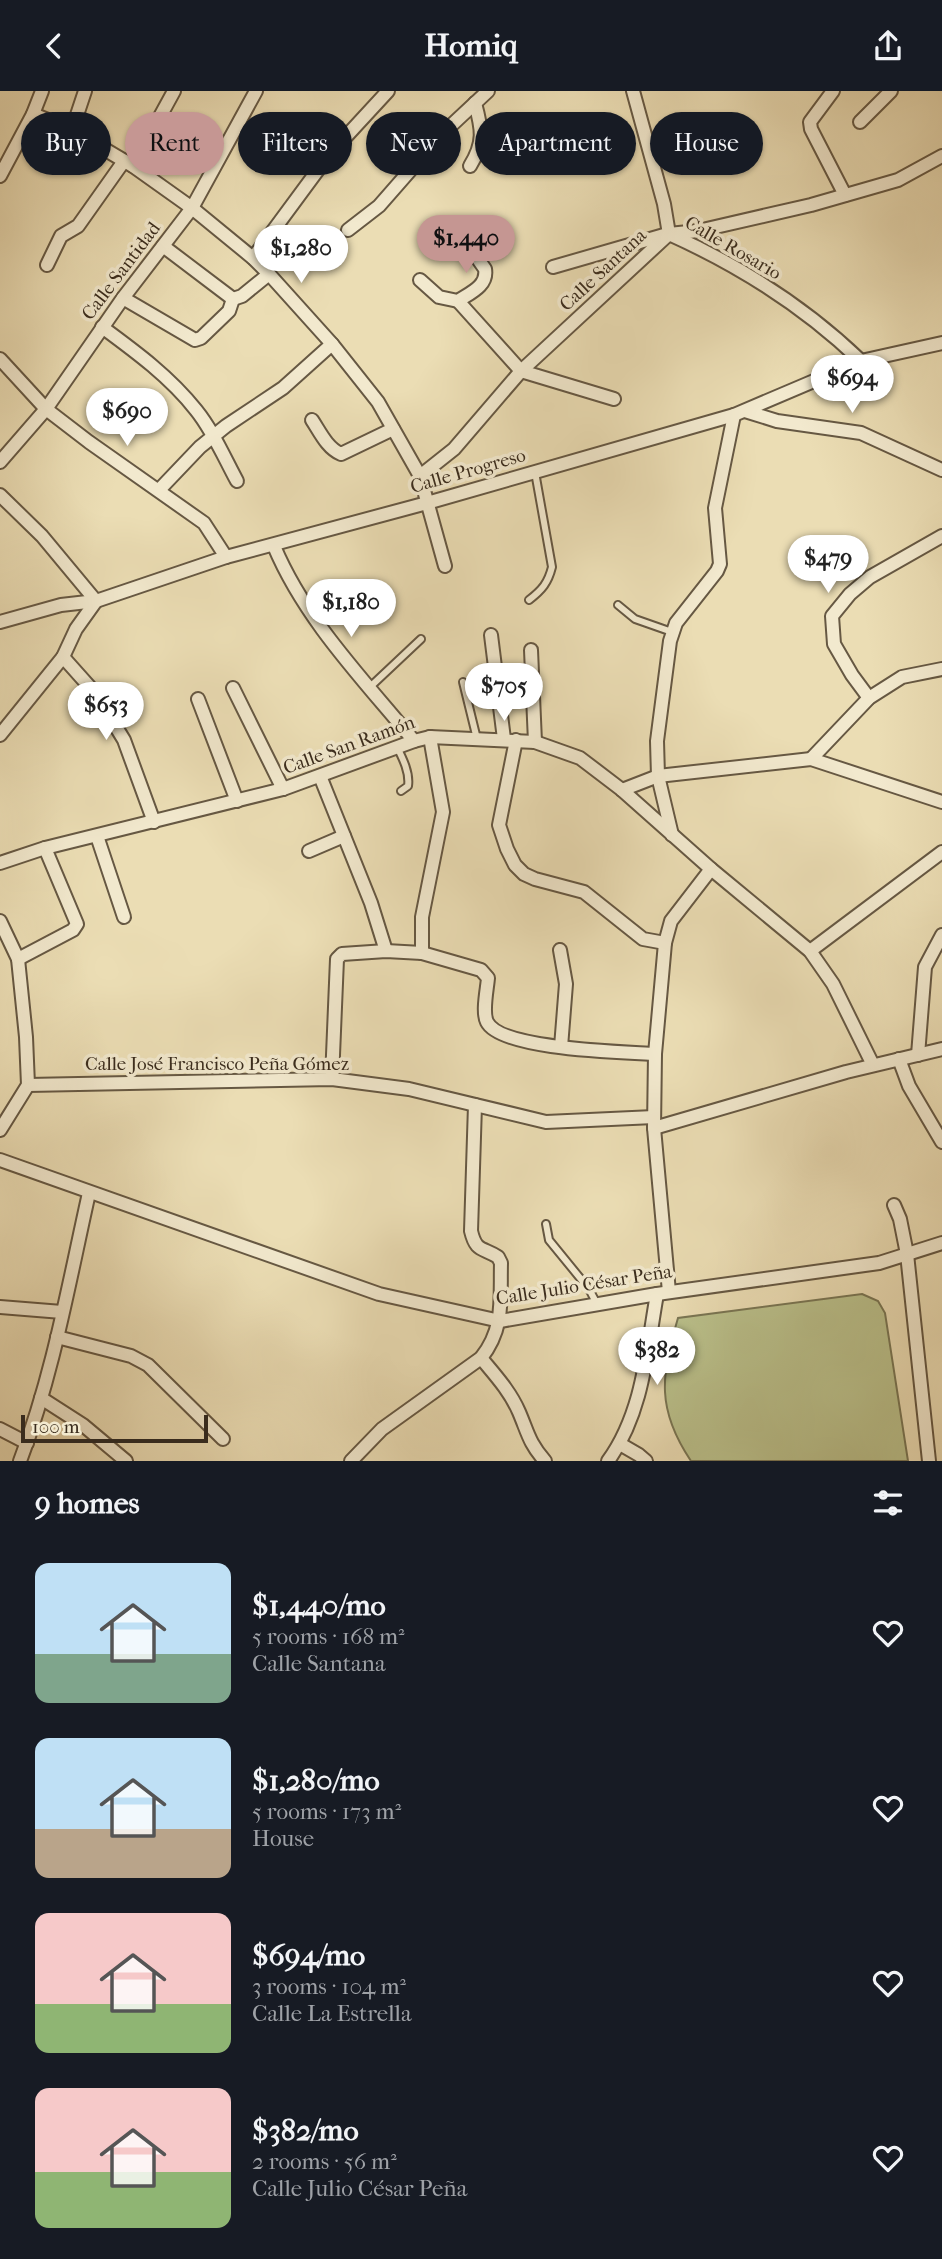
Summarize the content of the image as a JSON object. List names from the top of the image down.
{
  "streets": {
    "street": [
      "Calle Rosario",
      "Calle Santana",
      "Calle Santidad",
      "Calle Progreso",
      "Calle San Ramón",
      "Calle José Francisco Peña Gómez",
      "Calle Julio César Peña"
    ]
  },
  "crossings": [
    ["Calle Rosario", "Calle Santana"],
    ["Calle Rosario", "Calle Progreso"],
    ["Calle San Ramón", "Calle José Francisco Peña Gómez"]
  ],
  "scale_bar": "100 m",
  "page": {
    "header": "Homiq",
    "chip": [
      "Buy",
      "Rent",
      "Filters",
      "New",
      "Apartment",
      "House"
    ],
    "price": [
      "$1,440",
      "$1,280",
      "$694",
      "$690",
      "$479",
      "$1,180",
      "$705",
      "$653",
      "$382"
    ],
    "scale": "100 m",
    "heading": "9 homes",
    "list": [
      {
        "name": "$1,440/mo",
        "note": "5 rooms · 168 m² · Calle Santana"
      },
      {
        "name": "$1,280/mo",
        "note": "5 rooms · 173 m² · House"
      },
      {
        "name": "$694/mo",
        "note": "3 rooms · 104 m² · Calle La Estrella"
      },
      {
        "name": "$382/mo",
        "note": "2 rooms · 56 m² · Calle Julio César Peña"
      }
    ]
  }
}
